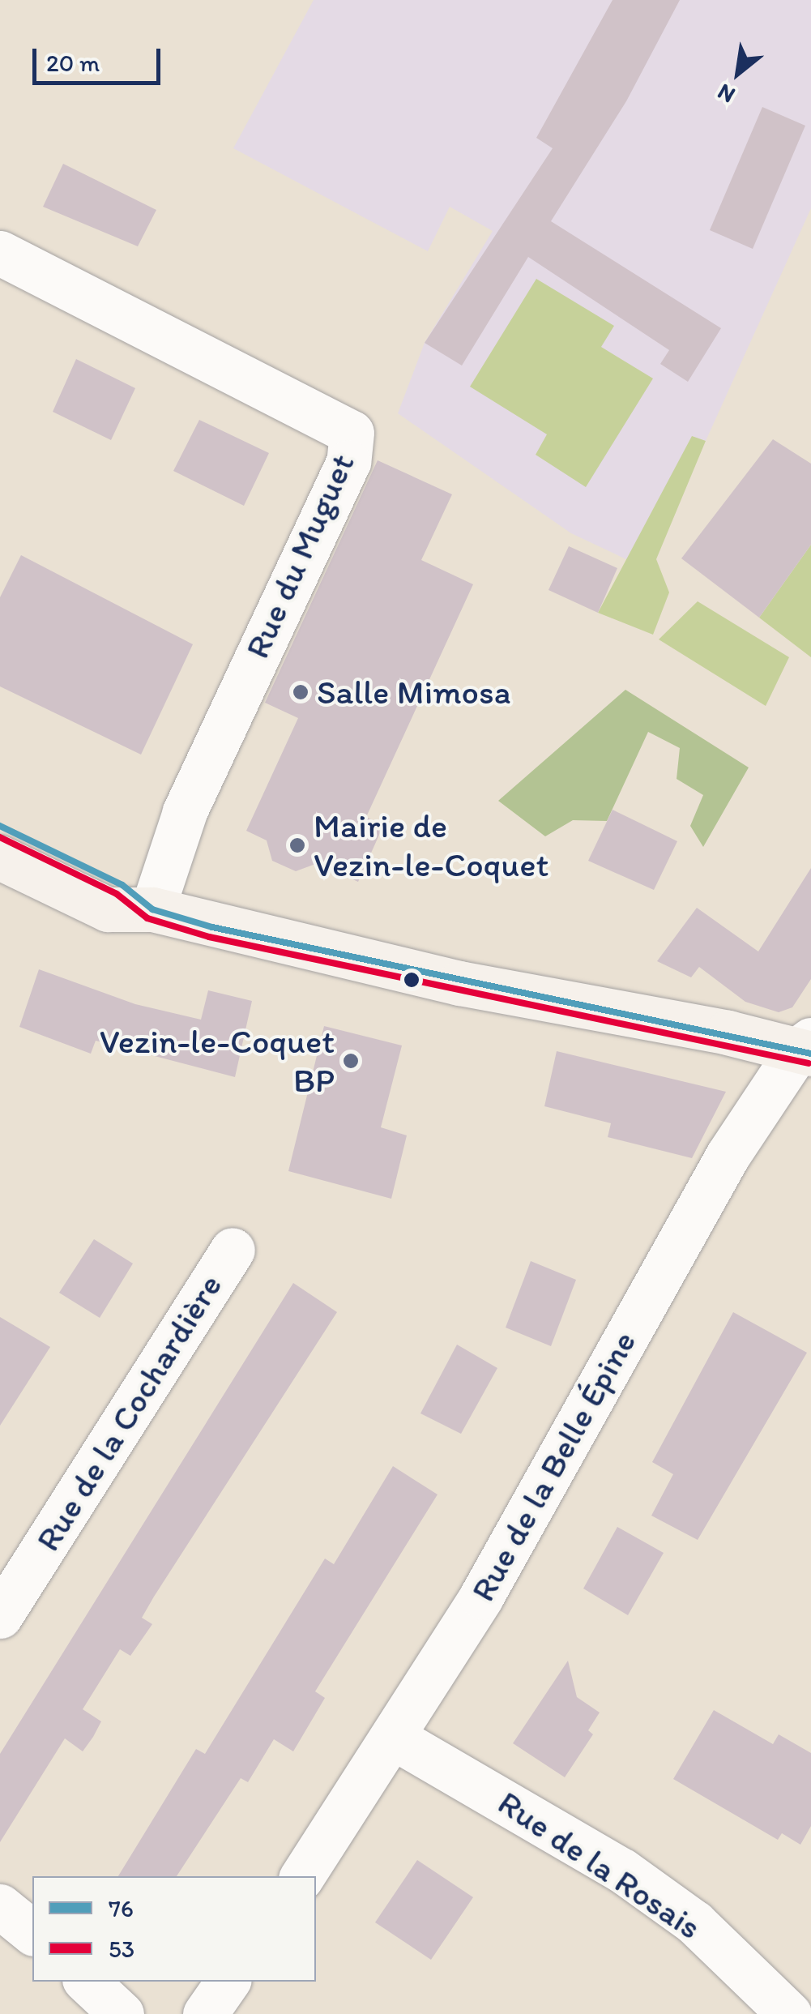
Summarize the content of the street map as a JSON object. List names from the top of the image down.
{
  "streets": {
    "street": [
      "Rue du Muguet",
      "Rue de la Cochardière",
      "Rue de la Belle Épine",
      "Rue de la Rosais"
    ]
  },
  "crossings": [
    ["Rue de la Belle Épine", "Rue de la Rosais"]
  ],
  "places": ["Salle Mimosa", "Mairie de Vezin-le-Coquet", "Vezin-le-Coquet BP"],
  "lines": ["transit line 76", "transit line 53"],
  "legend": ["76", "53"],
  "scale_bar": "20 m",
  "north": "bottom left"
}
